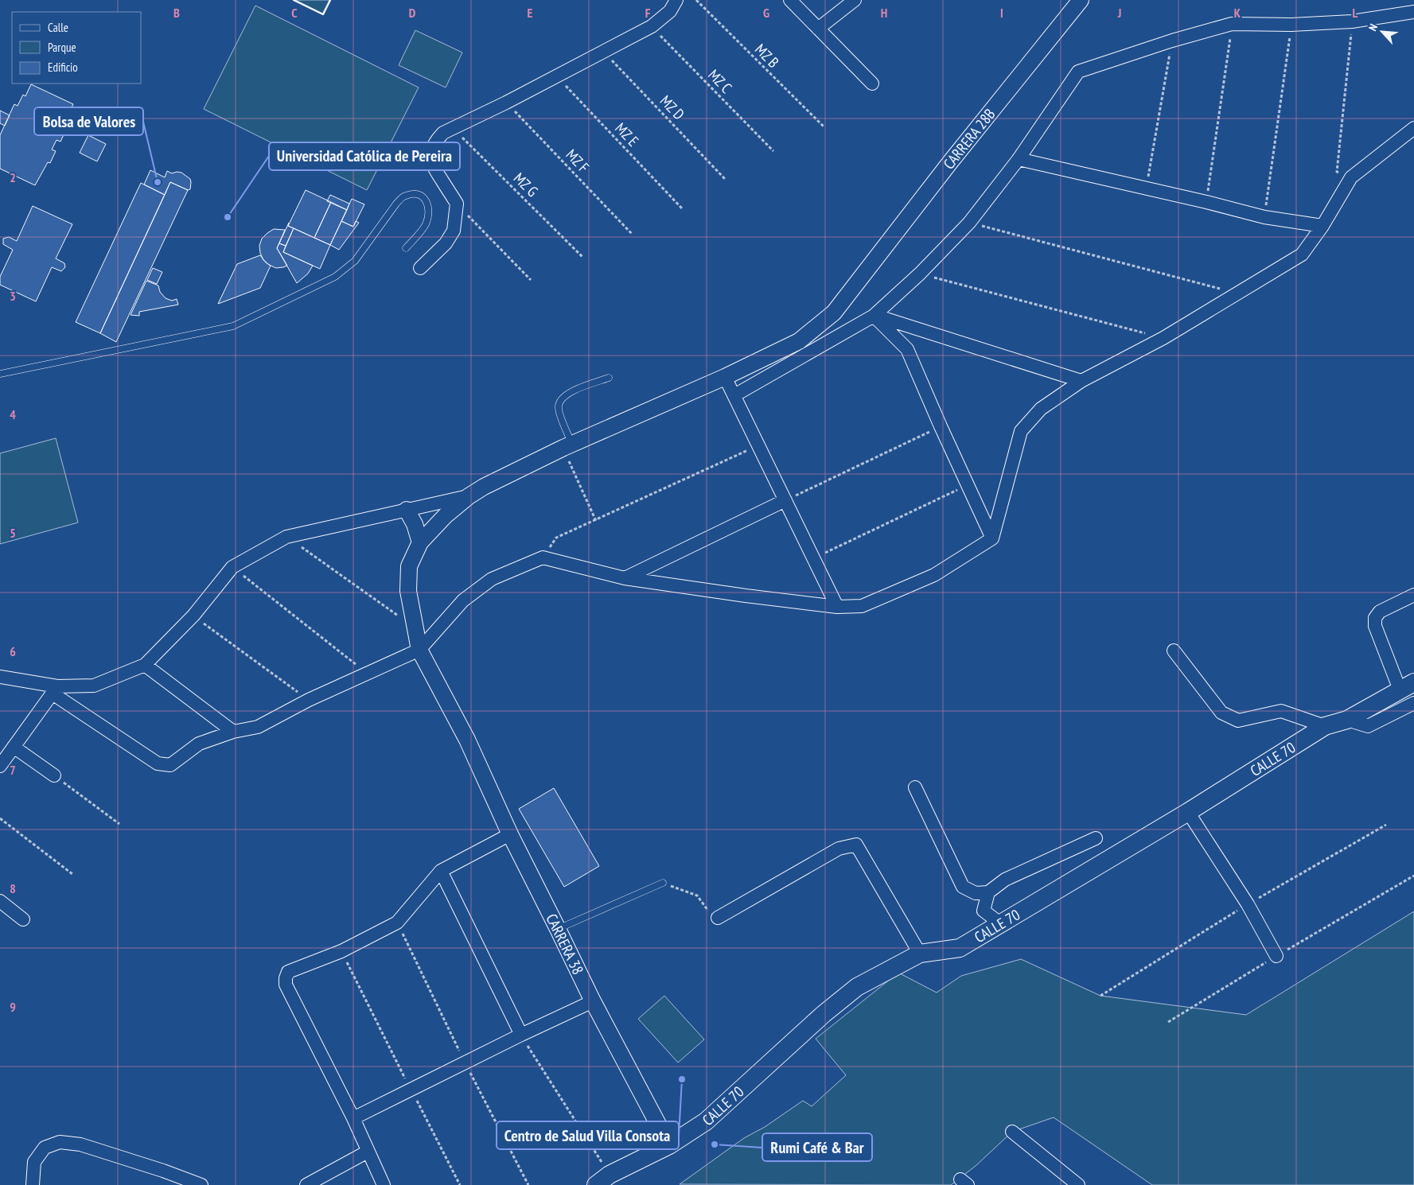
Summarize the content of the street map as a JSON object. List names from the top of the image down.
{
  "streets": {
    "main road": ["CALLE 70"],
    "street": ["CARRERA 28B", "CARRERA 38"],
    "path": [
      "MZ B",
      "MZ C",
      "MZ D",
      "MZ E",
      "MZ F",
      "MZ G"
    ]
  },
  "crossings": [
    ["CARRERA 28B", "CARRERA 38"],
    ["CALLE 70", "CARRERA 38"]
  ],
  "places": [
    "Bolsa de Valores",
    "Universidad Católica de Pereira",
    "Centro de Salud Villa Consota",
    "Rumi Café & Bar"
  ],
  "legend": ["Calle", "Parque", "Edificio"],
  "north": "top left",
  "grid": {
    "columns": [
      "B",
      "C",
      "D",
      "E",
      "F",
      "G",
      "H",
      "I",
      "J",
      "K",
      "L"
    ],
    "rows": [
      "2",
      "3",
      "4",
      "5",
      "6",
      "7",
      "8",
      "9"
    ]
  }
}
